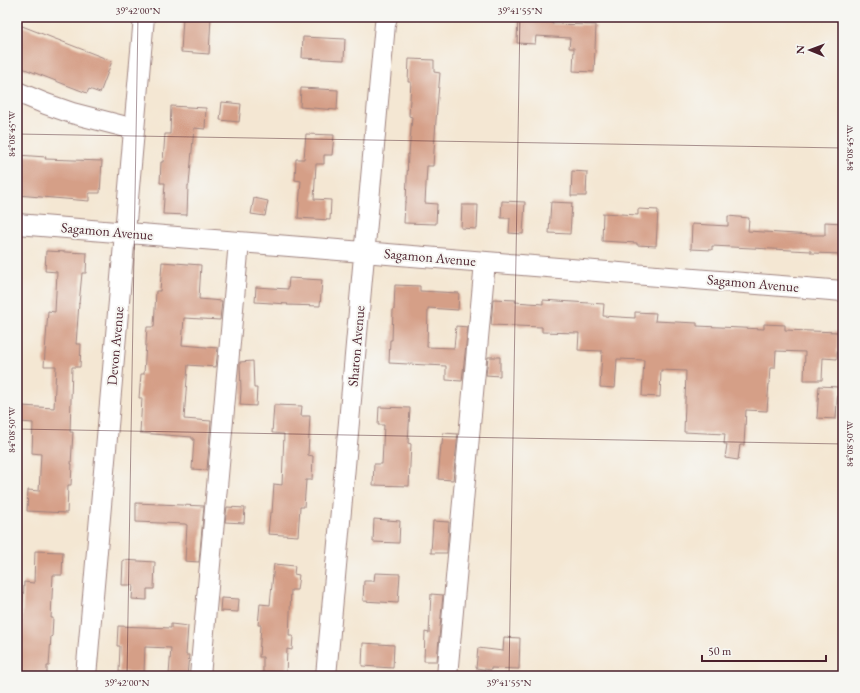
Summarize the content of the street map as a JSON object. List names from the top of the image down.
{
  "streets": {
    "street": ["Sagamon Avenue", "Devon Avenue", "Sharon Avenue"]
  },
  "crossings": [
    ["Sagamon Avenue", "Devon Avenue"],
    ["Sagamon Avenue", "Sharon Avenue"]
  ],
  "scale_bar": "50 m",
  "north": "left",
  "coordinates": [
    "39°42'00\"N",
    "39°41'55\"N",
    "84°08'45\"W",
    "84°08'50\"W"
  ]
}
